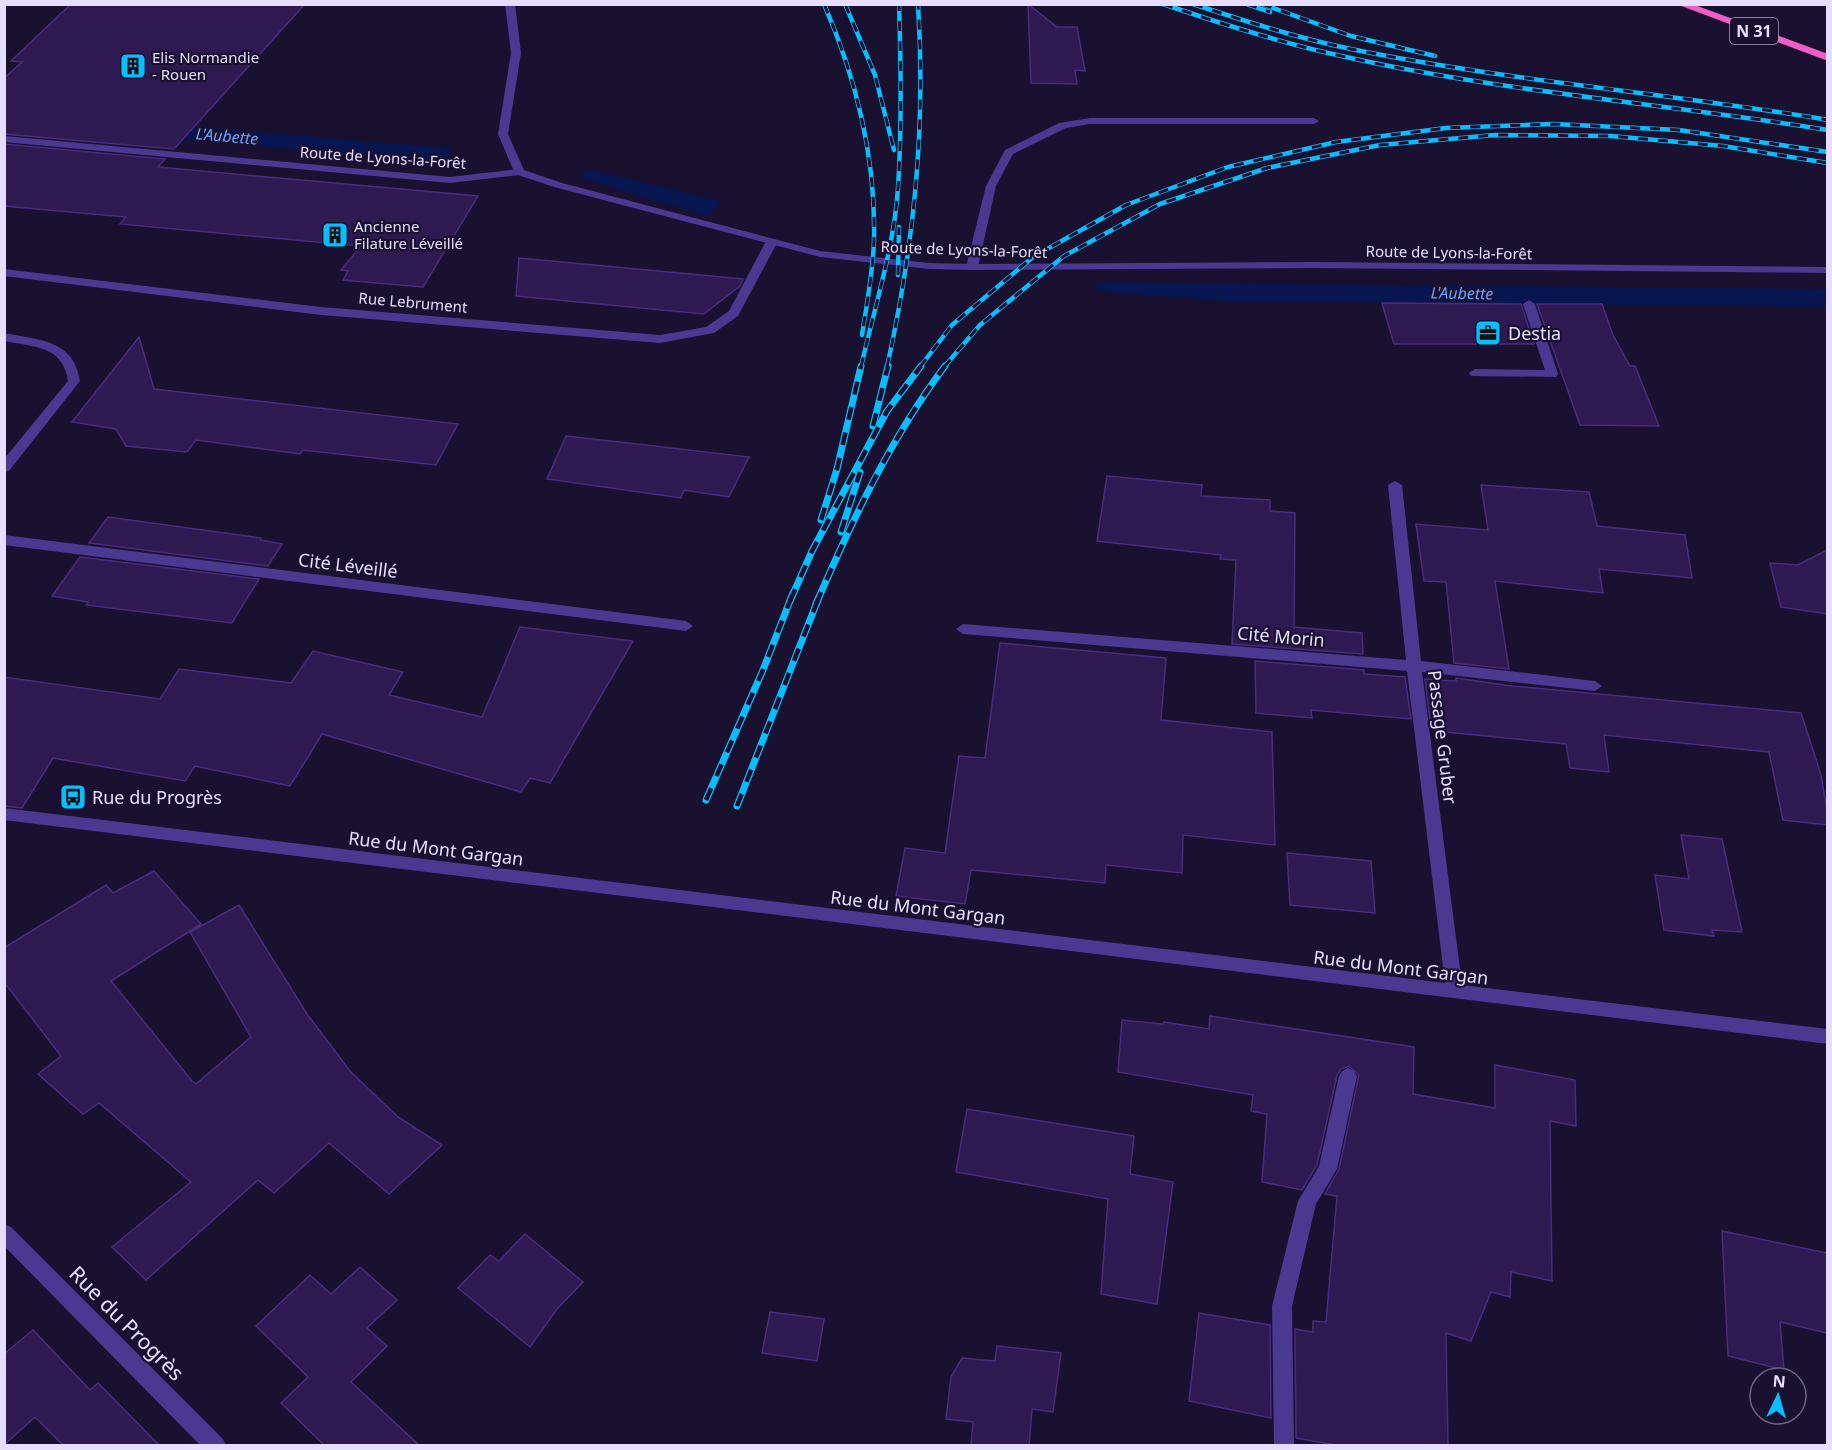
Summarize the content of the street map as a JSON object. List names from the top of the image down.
{
  "streets": {
    "highway": ["N 31"],
    "street": [
      "Route de Lyons-la-Forêt",
      "Rue Lebrument",
      "Cité Léveillé",
      "Cité Morin",
      "Passage Gruber",
      "Rue du Mont Gargan",
      "Rue du Progrès"
    ]
  },
  "crossings": [
    ["Route de Lyons-la-Forêt", "Rue Lebrument"],
    ["Cité Morin", "Passage Gruber"],
    ["Passage Gruber", "Rue du Mont Gargan"]
  ],
  "water": ["L'Aubette"],
  "places": {
    "building": ["Elis Normandie - Rouen", "Ancienne Filature Léveillé"],
    "office": ["Destia"],
    "bus stop": ["Rue du Progrès"]
  },
  "north": "top"
}
